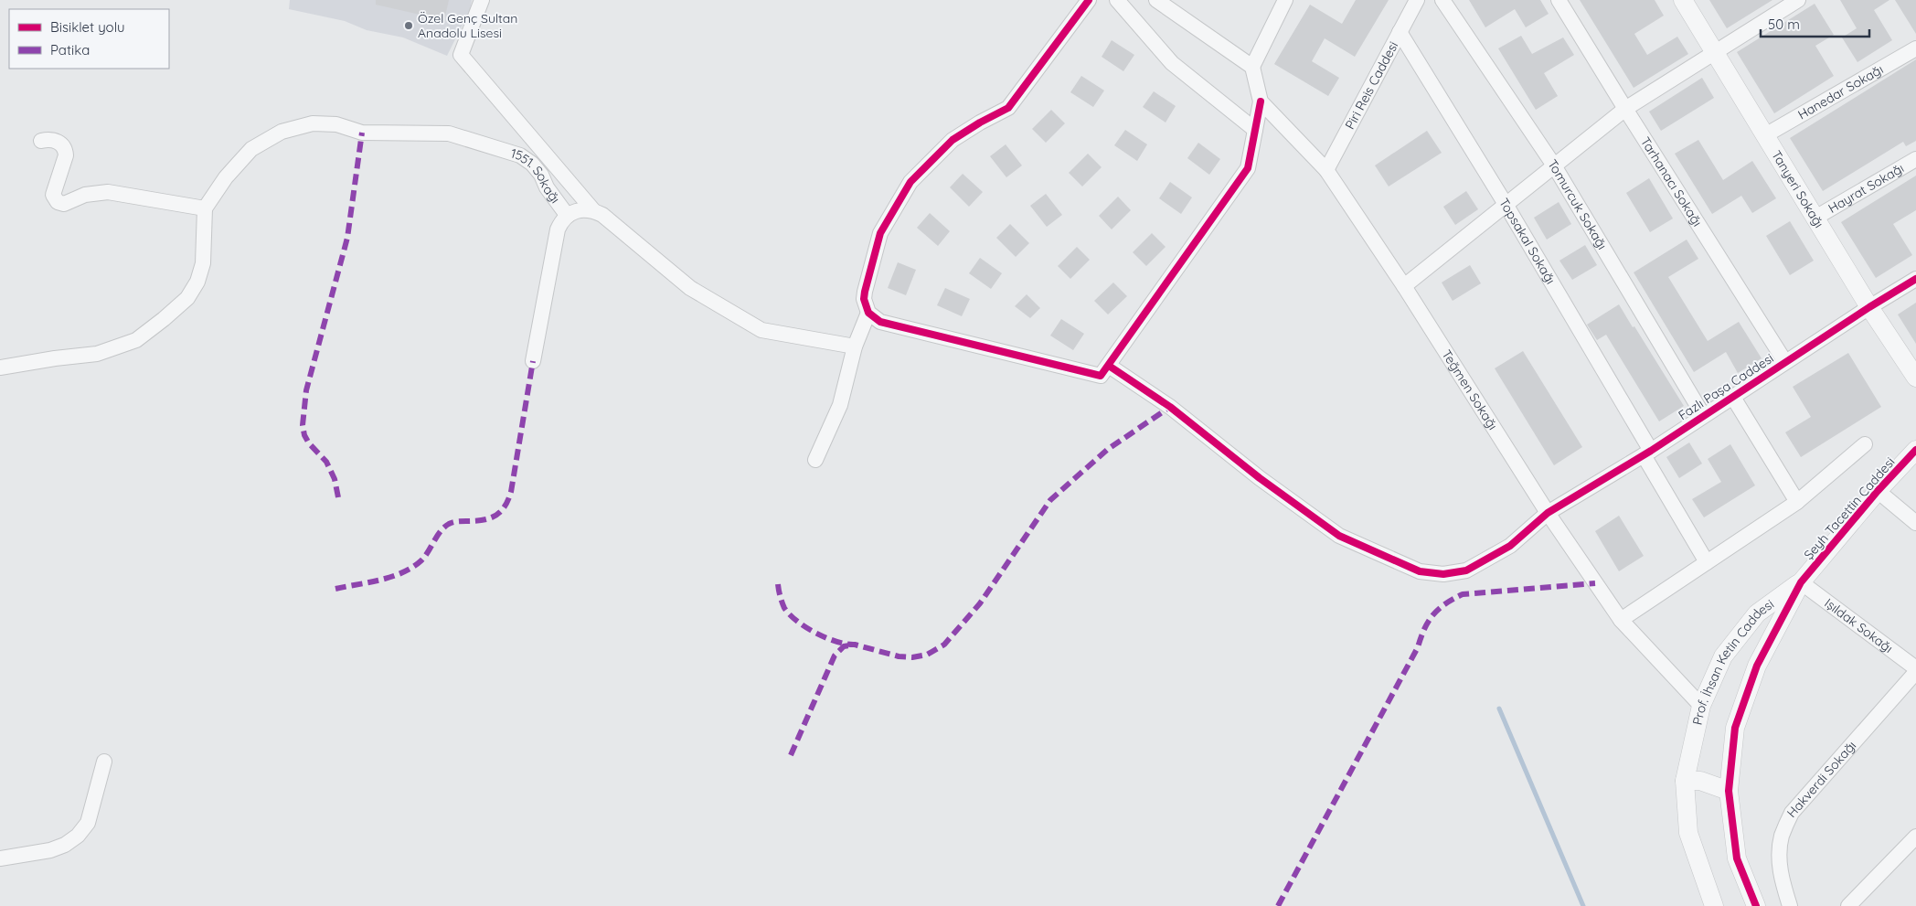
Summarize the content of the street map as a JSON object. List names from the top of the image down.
{
  "streets": {
    "street": [
      "Piri Reis Caddesi",
      "Hanedar Sokağı",
      "1551. Sokağı",
      "Tarhanacı Sokağı",
      "Hayrat Sokağı",
      "Tanyeri Sokağı",
      "Tomurcuk Sokağı",
      "Topsakal Sokağı",
      "Fazlı Paşa Caddesi",
      "Teğmen Sokağı",
      "Şeyh Tacettin Caddesi",
      "Işıldak Sokağı",
      "Prof. İhsan Ketin Caddesi",
      "Hakverdi Sokağı"
    ]
  },
  "crossings": [
    ["Piri Reis Caddesi", "Topsakal Sokağı"],
    ["Piri Reis Caddesi", "Teğmen Sokağı"],
    ["Hanedar Sokağı", "Tanyeri Sokağı"],
    ["Tarhanacı Sokağı", "Fazlı Paşa Caddesi"],
    ["Hayrat Sokağı", "Tanyeri Sokağı"],
    ["Tanyeri Sokağı", "Fazlı Paşa Caddesi"],
    ["Tomurcuk Sokağı", "Fazlı Paşa Caddesi"],
    ["Topsakal Sokağı", "Fazlı Paşa Caddesi"],
    ["Fazlı Paşa Caddesi", "Teğmen Sokağı"],
    ["Teğmen Sokağı", "Prof. İhsan Ketin Caddesi"],
    ["Şeyh Tacettin Caddesi", "Işıldak Sokağı"],
    ["Şeyh Tacettin Caddesi", "Prof. İhsan Ketin Caddesi"],
    ["Işıldak Sokağı", "Prof. İhsan Ketin Caddesi"]
  ],
  "places": ["Özel Genç Sultan Anadolu Lisesi"],
  "legend": ["Bisiklet yolu", "Patika"],
  "scale_bar": "50 m"
}
